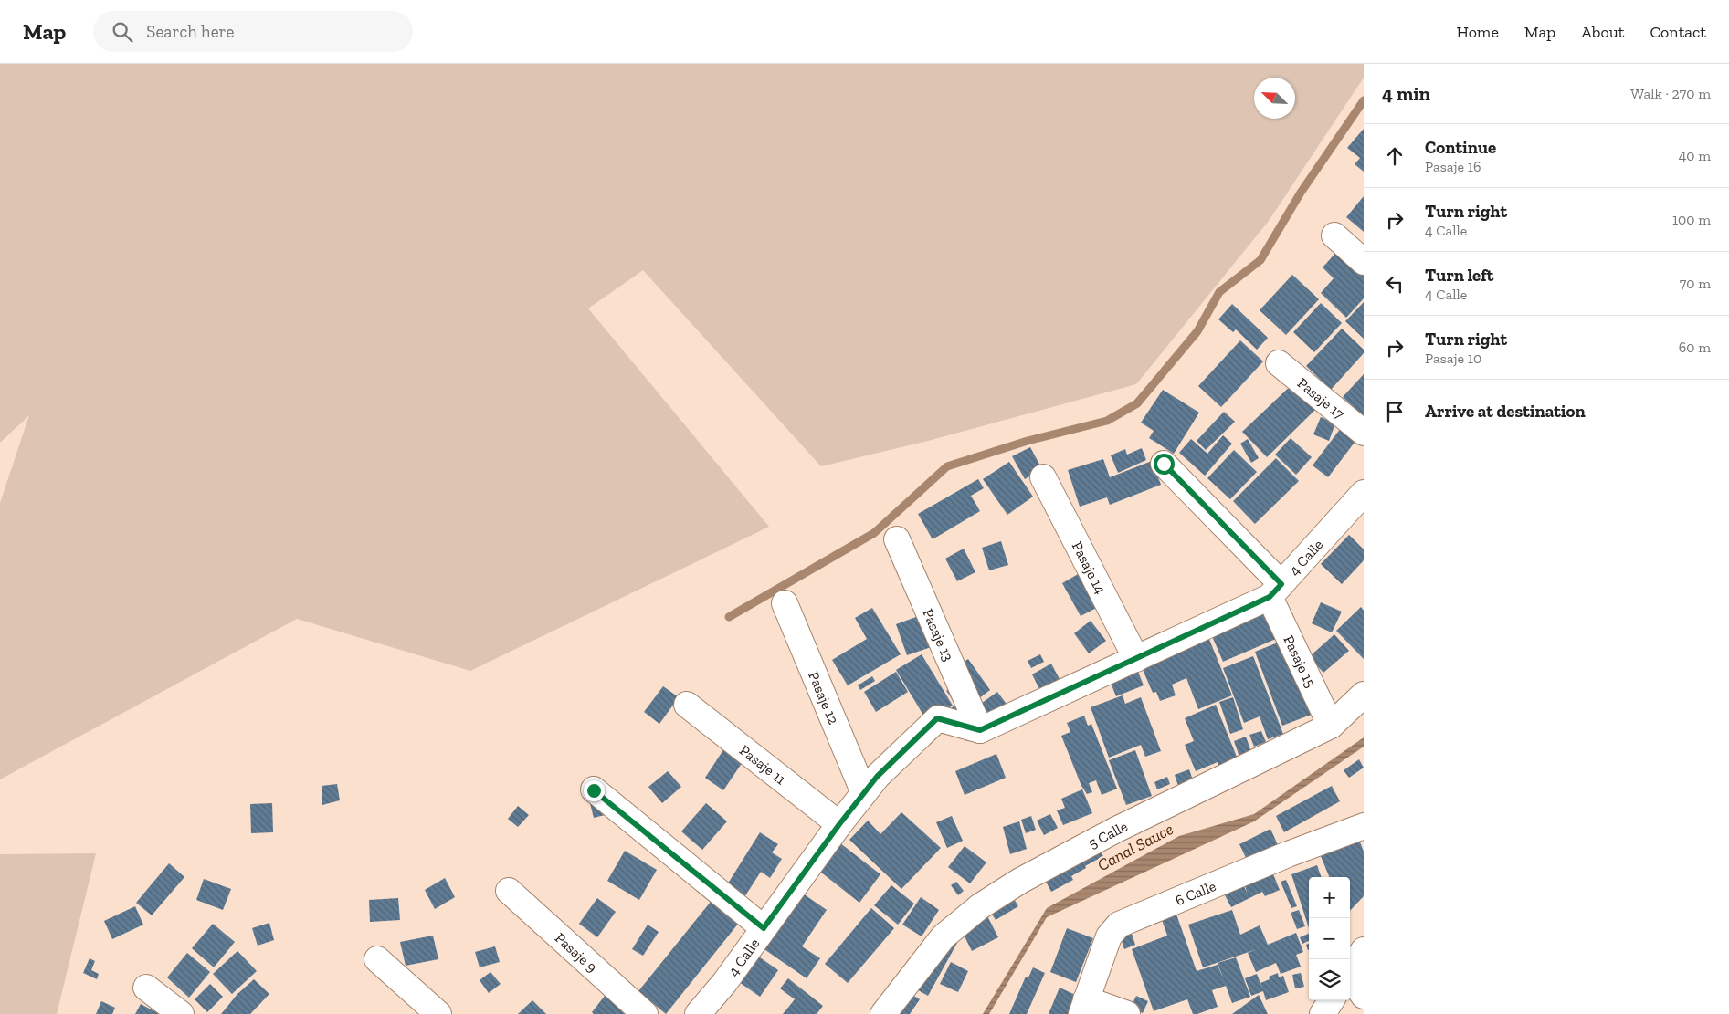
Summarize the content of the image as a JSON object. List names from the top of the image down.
{
  "streets": {
    "street": [
      "Pasaje 17",
      "4 Calle",
      "Pasaje 14",
      "Pasaje 13",
      "Pasaje 15",
      "Pasaje 12",
      "Pasaje 11",
      "5 Calle",
      "6 Calle",
      "Pasaje 9"
    ]
  },
  "crossings": [
    ["4 Calle", "Pasaje 14"],
    ["4 Calle", "Pasaje 13"],
    ["4 Calle", "Pasaje 15"],
    ["4 Calle", "Pasaje 12"],
    ["4 Calle", "Pasaje 11"],
    ["Pasaje 15", "5 Calle"]
  ],
  "water": ["Canal Sauce"],
  "north": "top left",
  "page": {
    "header": "Map",
    "search": "Search here",
    "nav": [
      "Home",
      "Map",
      "About",
      "Contact"
    ],
    "heading": ["4 min", "Walk · 270 m"],
    "list": [
      ["Continue", "Pasaje 16", "40 m"],
      ["Turn right", "4 Calle", "100 m"],
      ["Turn left", "4 Calle", "70 m"],
      ["Turn right", "Pasaje 10", "60 m"],
      "Arrive at destination"
    ],
    "map_buttons": ["+", "−"]
  }
}
